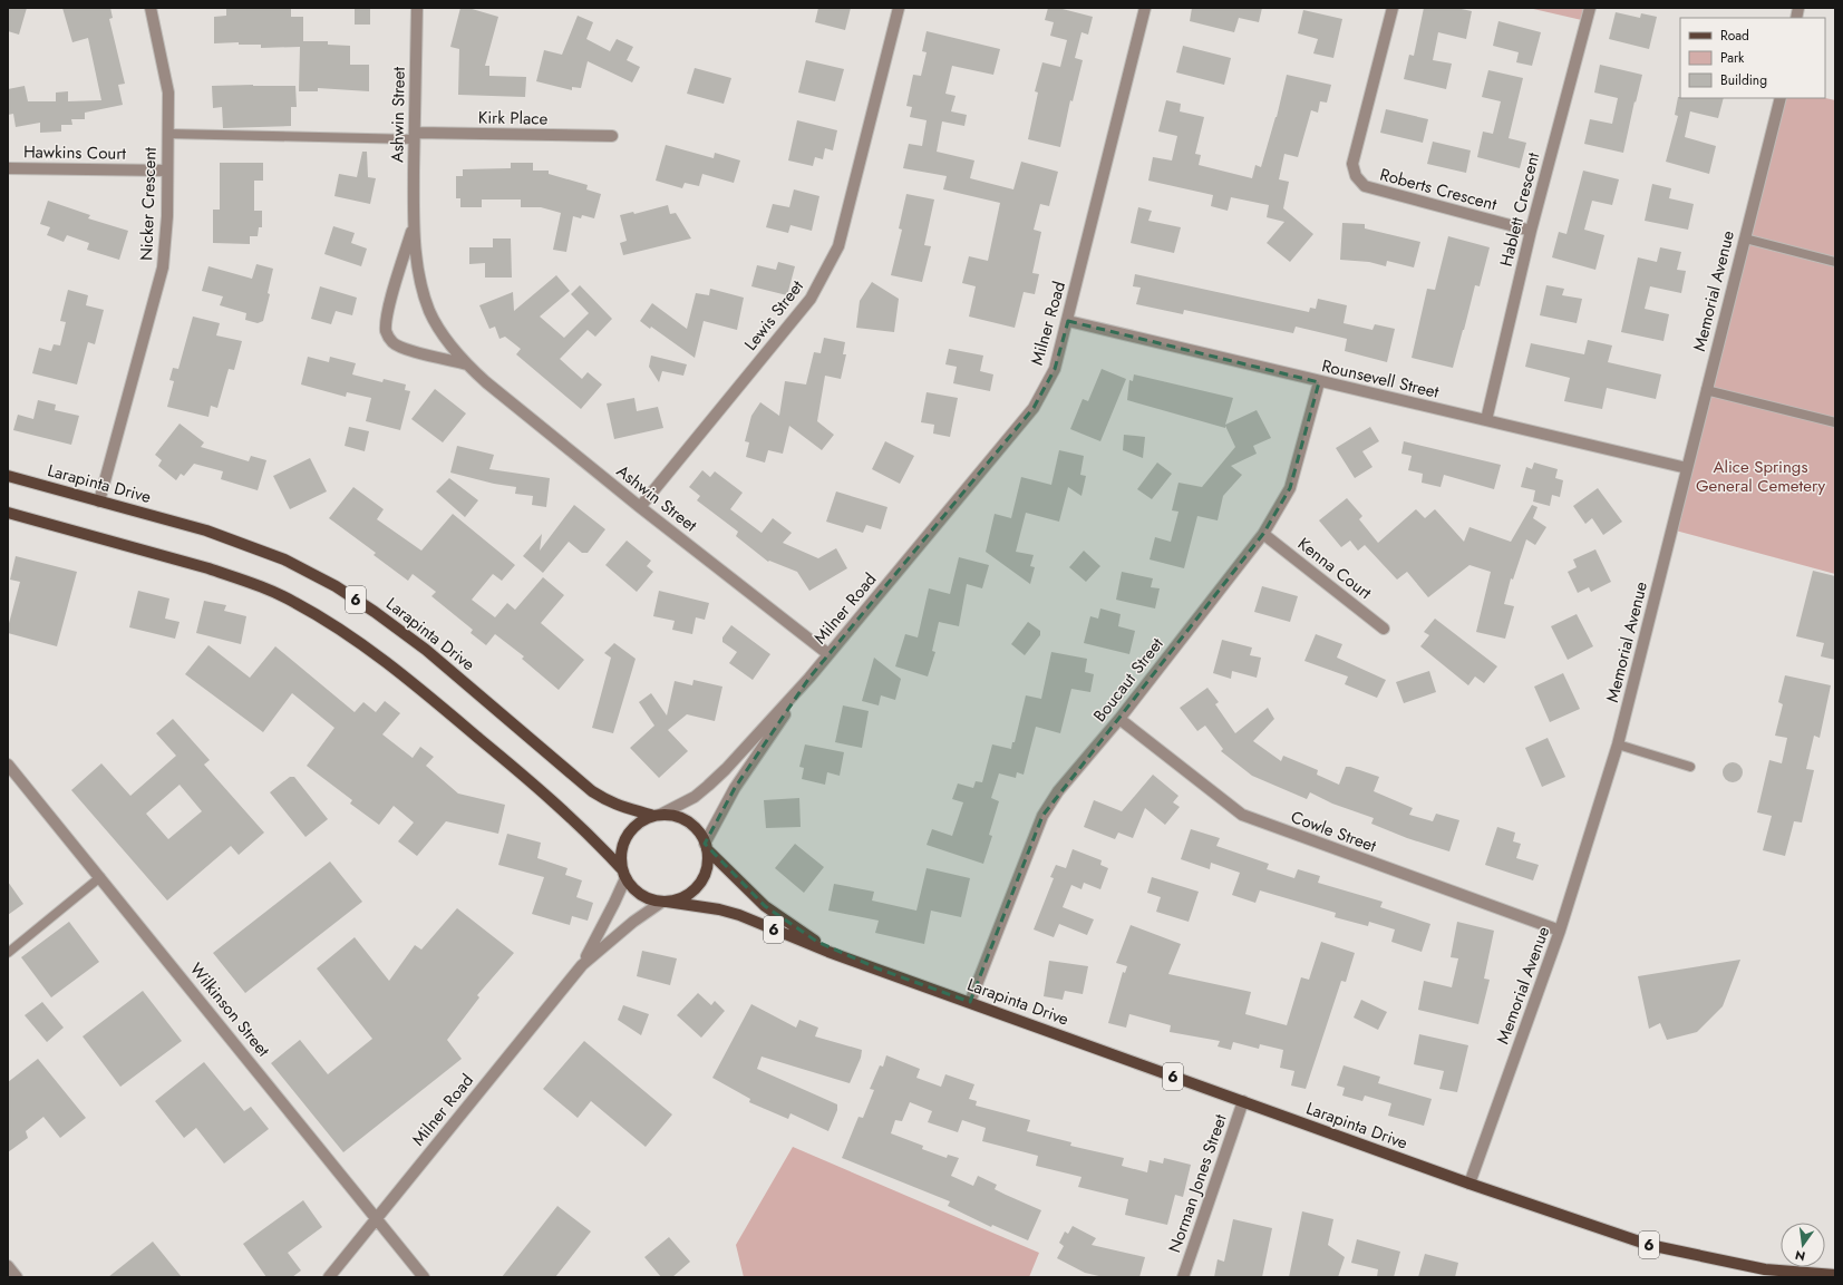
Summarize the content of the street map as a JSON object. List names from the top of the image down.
{
  "streets": {
    "main road": ["Larapinta Drive", "6"],
    "street": [
      "Ashwin Street",
      "Kirk Place",
      "Hawkins Court",
      "Roberts Crescent",
      "Nicker Crescent",
      "Hablett Crescent",
      "Memorial Avenue",
      "Lewis Street",
      "Milner Road",
      "Rounsevell Street",
      "Kenna Court",
      "Boucaut Street",
      "Cowle Street",
      "Wilkinson Street",
      "Norman Jones Street"
    ]
  },
  "crossings": [
    ["Ashwin Street", "Kirk Place"],
    ["Ashwin Street", "Lewis Street"],
    ["Ashwin Street", "Milner Road"],
    ["Hawkins Court", "Nicker Crescent"],
    ["Roberts Crescent", "Hablett Crescent"],
    ["Nicker Crescent", "Larapinta Drive"],
    ["Hablett Crescent", "Rounsevell Street"],
    ["Memorial Avenue", "Rounsevell Street"],
    ["Memorial Avenue", "Larapinta Drive"],
    ["Memorial Avenue", "Cowle Street"],
    ["Milner Road", "Rounsevell Street"],
    ["Milner Road", "Larapinta Drive"],
    ["Milner Road", "6"],
    ["Milner Road", "Wilkinson Street"],
    ["Rounsevell Street", "Boucaut Street"],
    ["Larapinta Drive", "6"],
    ["Larapinta Drive", "Boucaut Street"],
    ["Larapinta Drive", "Norman Jones Street"],
    ["Kenna Court", "Boucaut Street"],
    ["Boucaut Street", "Cowle Street"]
  ],
  "parks": ["Alice Springs General Cemetery"],
  "legend": ["Road", "Park", "Building"],
  "north": "bottom"
}
